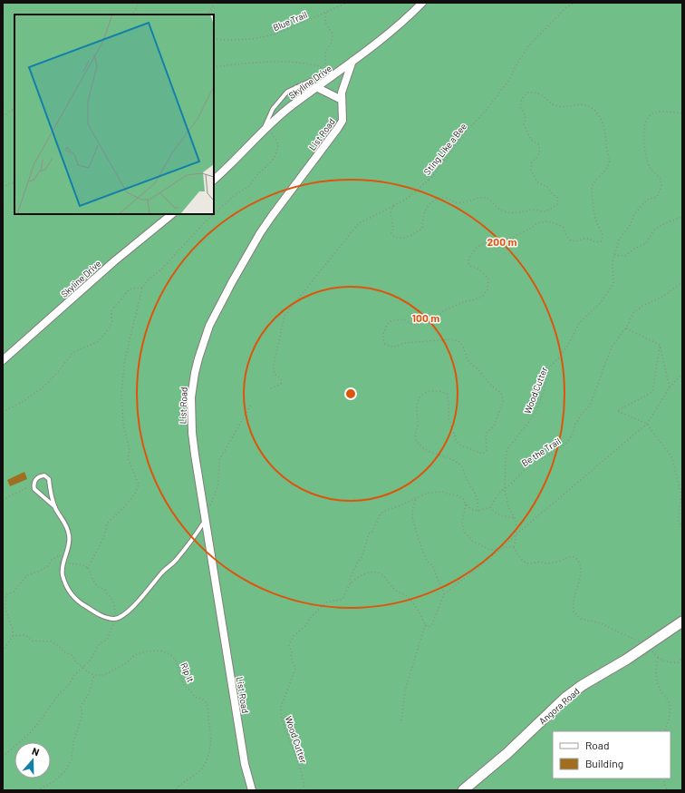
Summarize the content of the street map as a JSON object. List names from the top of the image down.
{
  "streets": {
    "street": ["Skyline Drive", "List Road", "Angora Road"],
    "path": [
      "Blue Trail",
      "Sting Like a Bee",
      "Wood Cutter",
      "Be the Trail",
      "Rip It"
    ]
  },
  "crossings": [
    ["Skyline Drive", "List Road"],
    ["Wood Cutter", "Be the Trail"]
  ],
  "legend": ["Road", "Building"],
  "north": "top",
  "rings": ["200 m", "100 m"]
}
